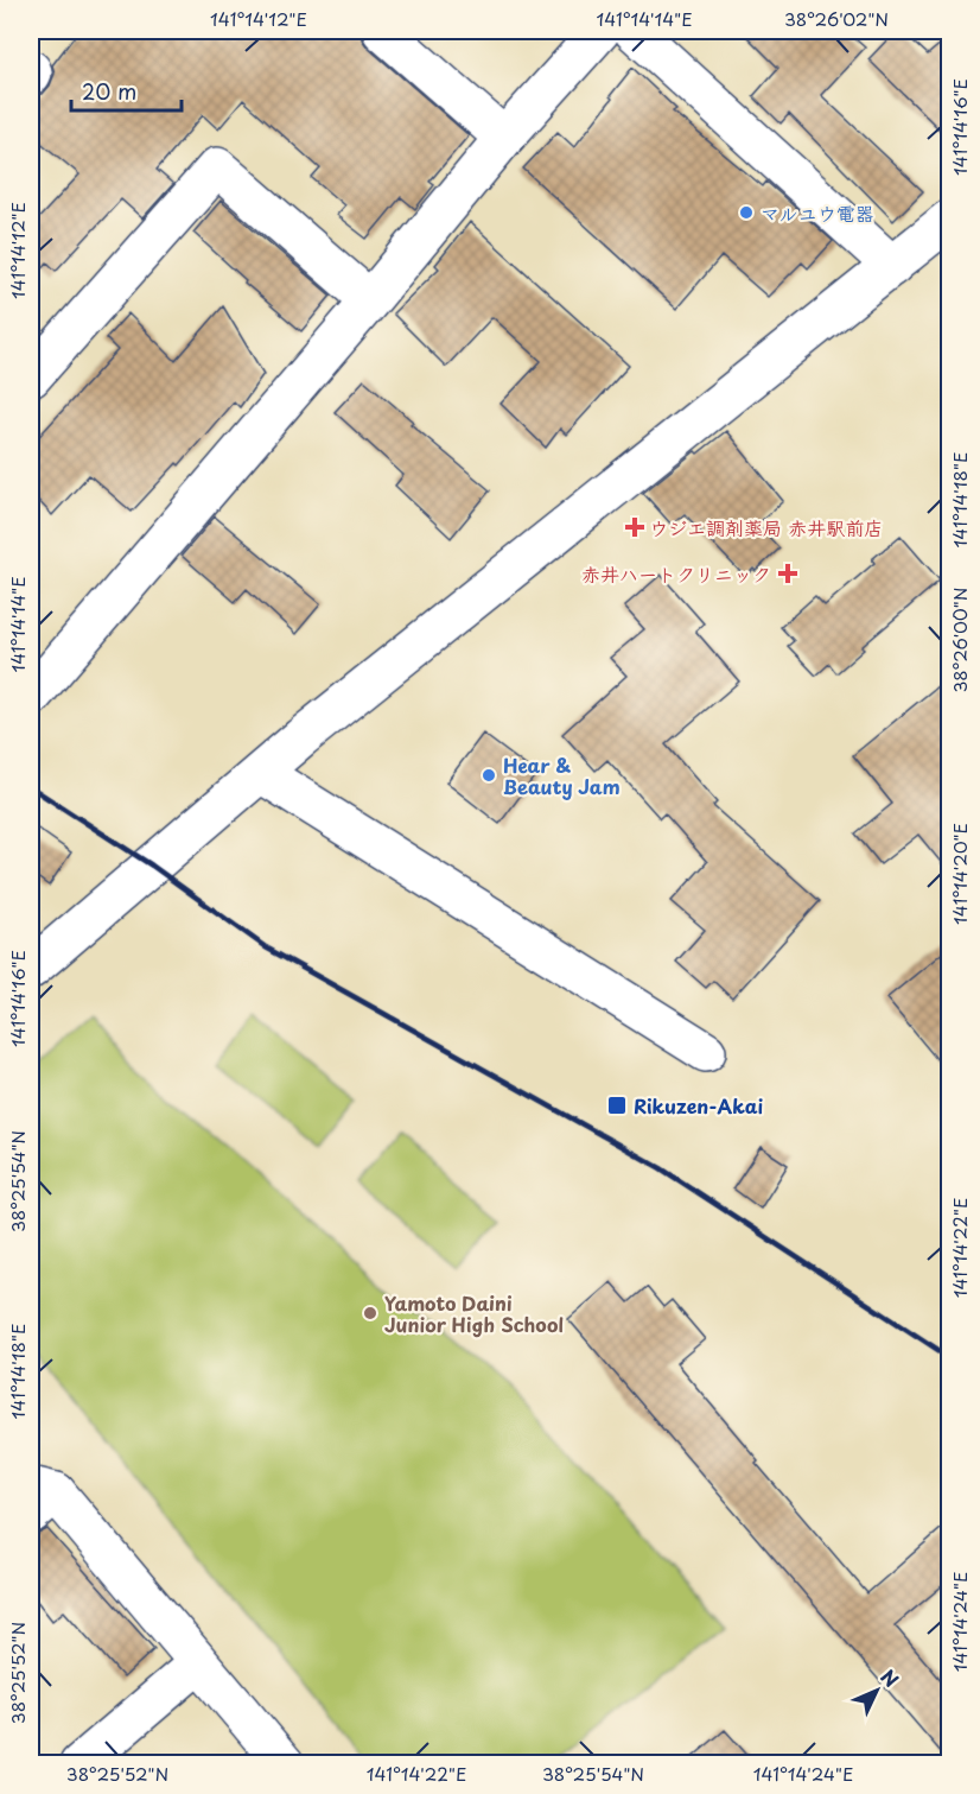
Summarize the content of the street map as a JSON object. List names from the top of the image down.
{
  "places": {
    "other": ["マルユウ電器", "Hear & Beauty Jam", "Yamoto Daini Junior High School"],
    "health": ["ウジエ調剤薬局 赤井駅前店", "赤井ハートクリニック"],
    "transit": ["Rikuzen-Akai"]
  },
  "scale_bar": "20 m",
  "north": "top right",
  "coordinates": [
    "141°14'12\"E",
    "141°14'14\"E",
    "38°26'02\"N",
    "141°14'16\"E",
    "141°14'18\"E",
    "38°26'00\"N",
    "141°14'20\"E",
    "38°25'54\"N",
    "141°14'22\"E",
    "141°14'24\"E",
    "38°25'52\"N"
  ]
}
